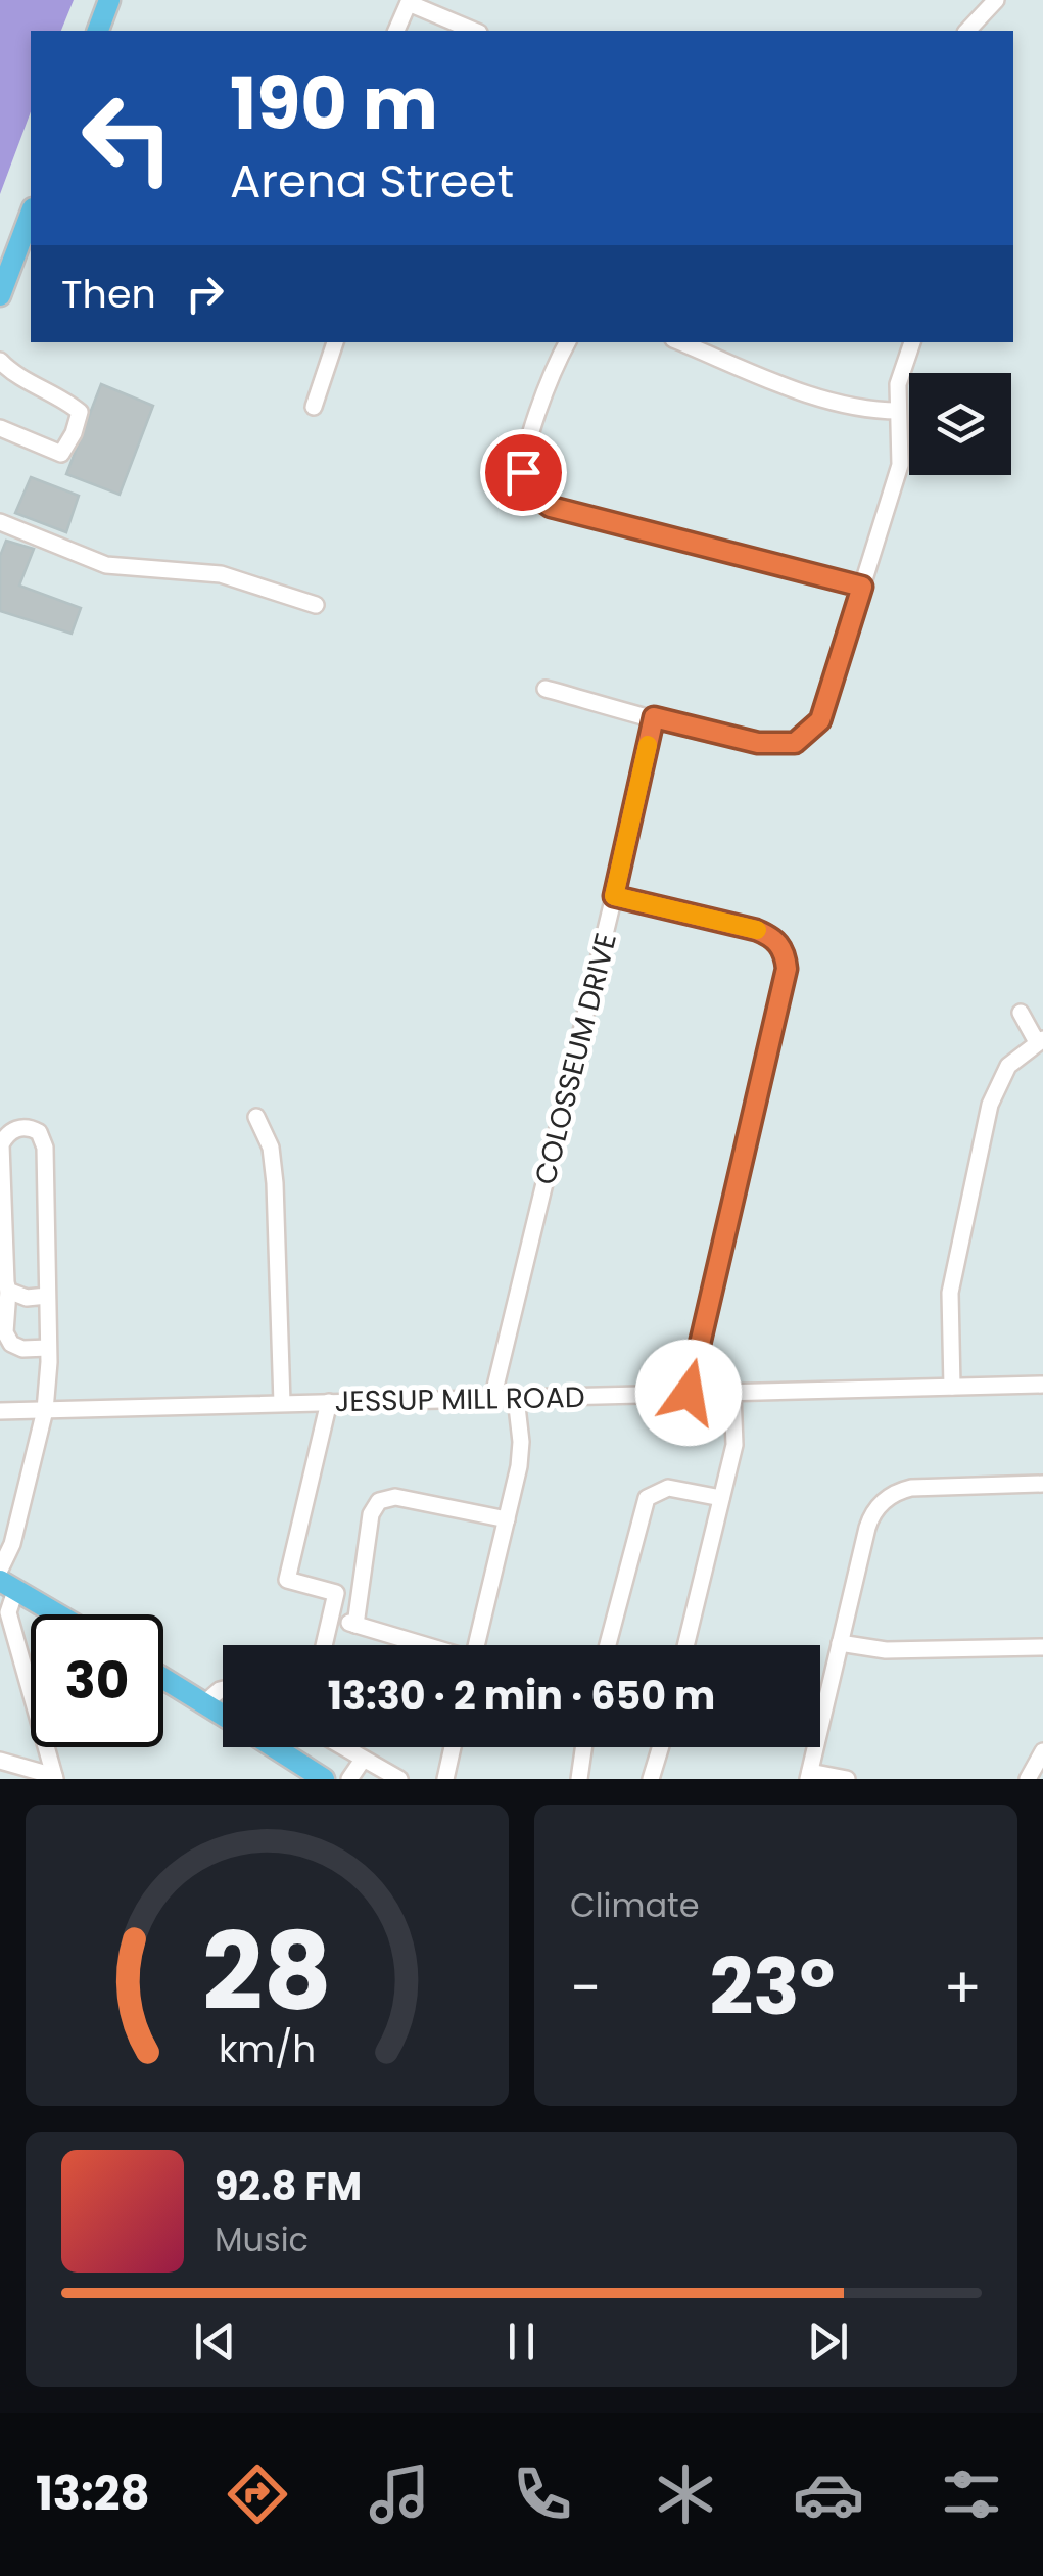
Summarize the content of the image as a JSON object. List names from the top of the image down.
{
  "streets": {
    "street": ["COLOSSEUM DRIVE", "JESSUP MILL ROAD"]
  },
  "crossings": [
    ["COLOSSEUM DRIVE", "JESSUP MILL ROAD"]
  ],
  "page": {
    "turn": ["190 m", "Arena Street"],
    "then": "Then",
    "limit": "30",
    "trip": "13:30 · 2 min · 650 m",
    "tile": "Climate",
    "heat": ["−", "23°", "+"],
    "song": ["92.8 FM", "Music"],
    "tabs": "13:28",
    "gauge": ["28", "km/h"]
  }
}
